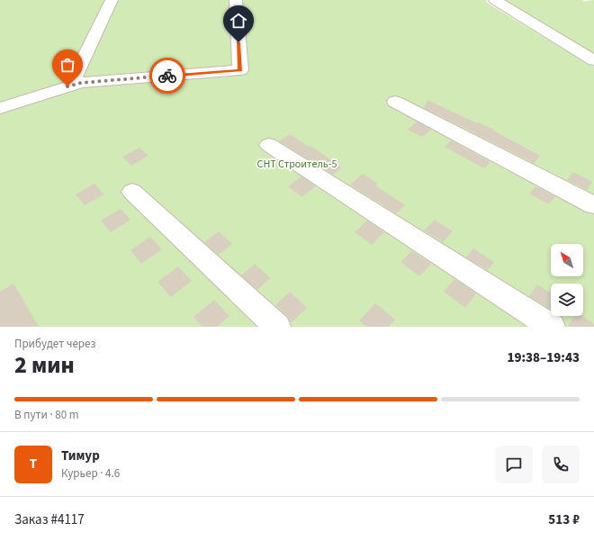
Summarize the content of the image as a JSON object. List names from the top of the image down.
{
  "parks": ["СНТ Строитель-5"],
  "north": "top left",
  "page": {
    "heading": ["2 мин", "Прибудет через", "19:38–19:43"],
    "panel": [
      "Тимур",
      "Курьер · 4.6",
      "Заказ #4117",
      "513 ₽"
    ],
    "bar": "В пути · 80 m",
    "round": "Т"
  }
}
